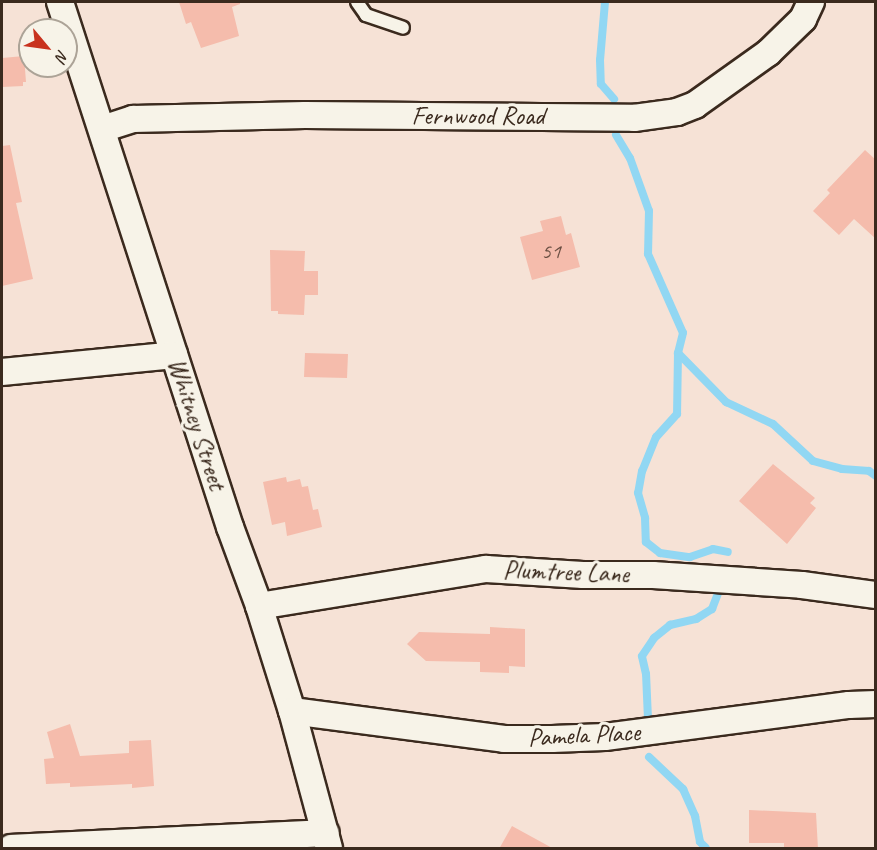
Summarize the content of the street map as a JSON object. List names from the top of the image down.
{
  "streets": {
    "street": [
      "Fernwood Road",
      "Whitney Street",
      "Plumtree Lane",
      "Pamela Place"
    ]
  },
  "crossings": [
    ["Fernwood Road", "Whitney Street"],
    ["Whitney Street", "Plumtree Lane"],
    ["Whitney Street", "Pamela Place"]
  ],
  "house_numbers": ["51"],
  "north": "bottom right"
}
